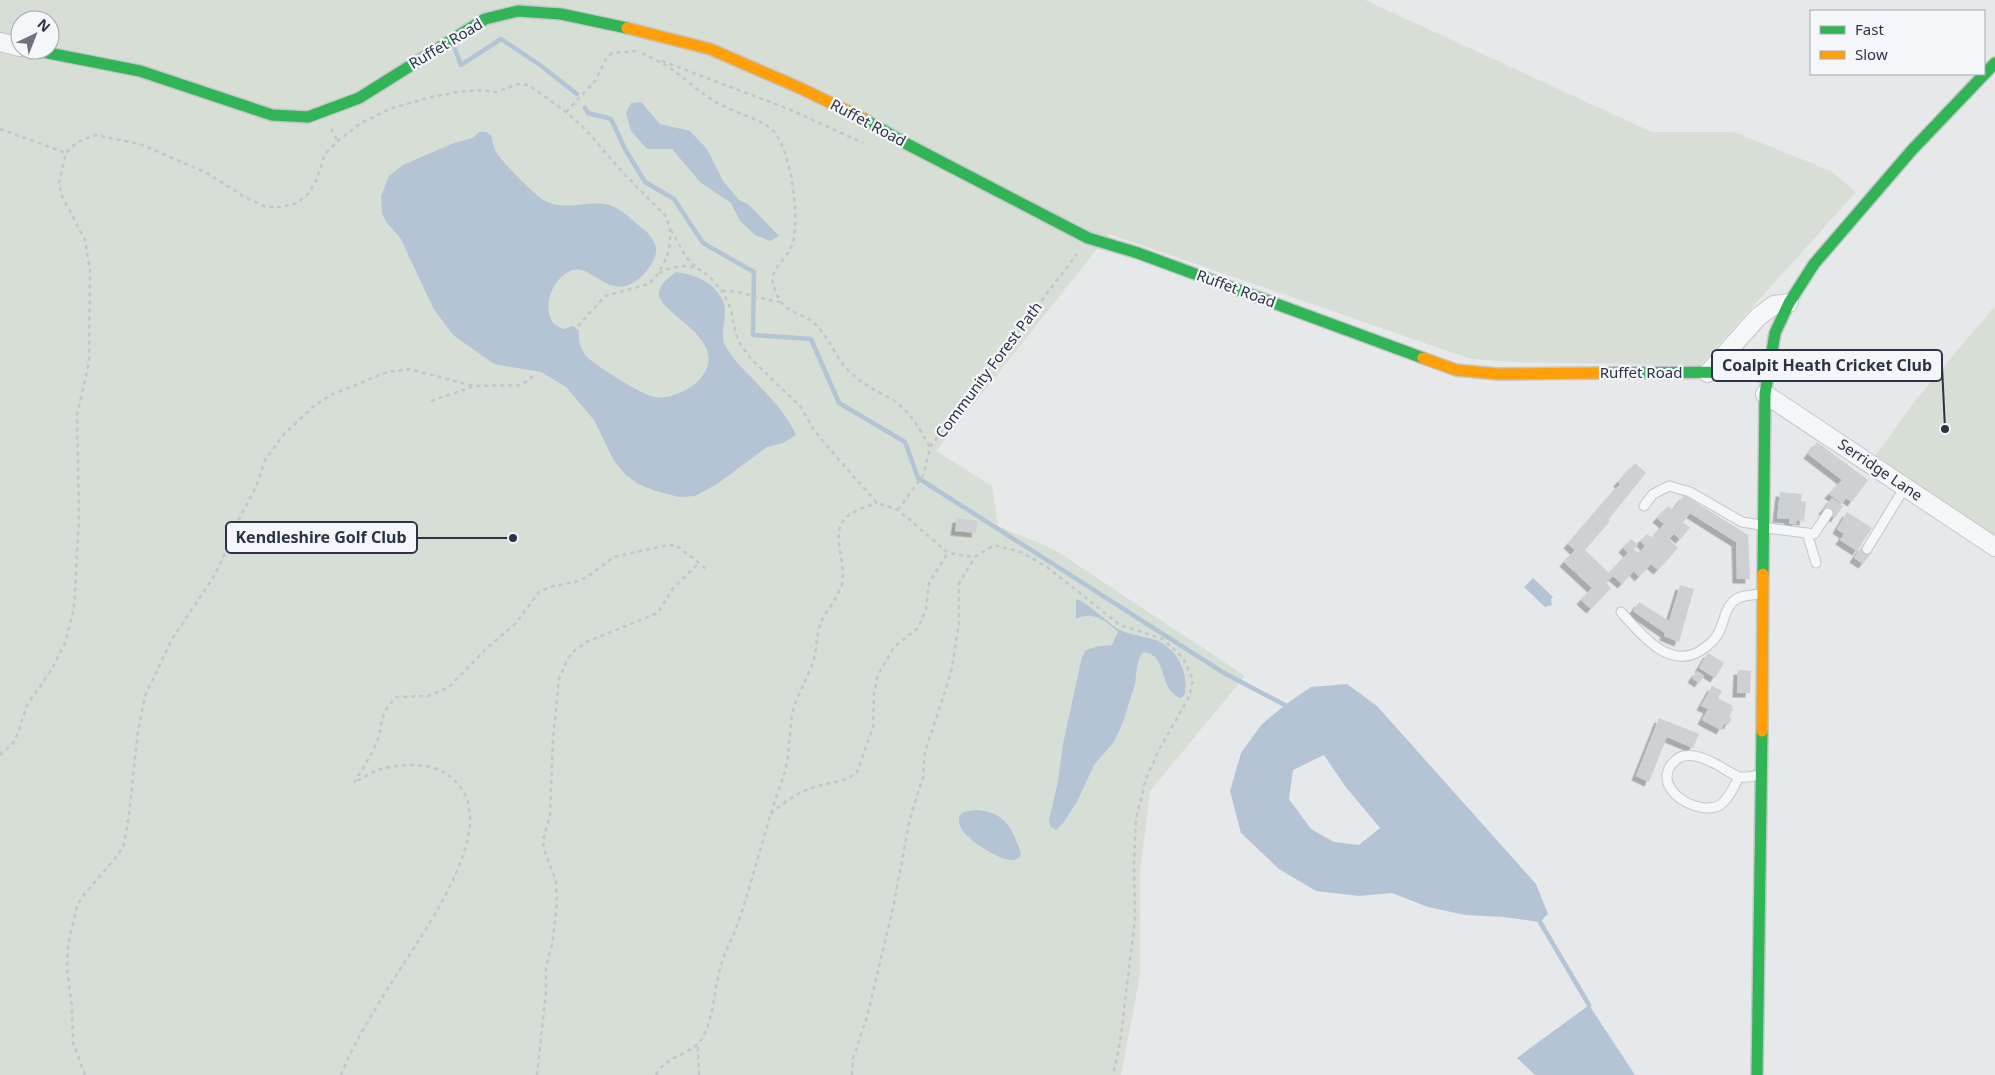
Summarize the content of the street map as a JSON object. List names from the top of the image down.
{
  "streets": {
    "street": ["Ruffet Road", "Serridge Lane"],
    "path": ["Community Forest Path"]
  },
  "crossings": [
    ["Ruffet Road", "Serridge Lane"]
  ],
  "places": ["Coalpit Heath Cricket Club", "Kendleshire Golf Club"],
  "legend": ["Fast", "Slow"],
  "north": "top right"
}
